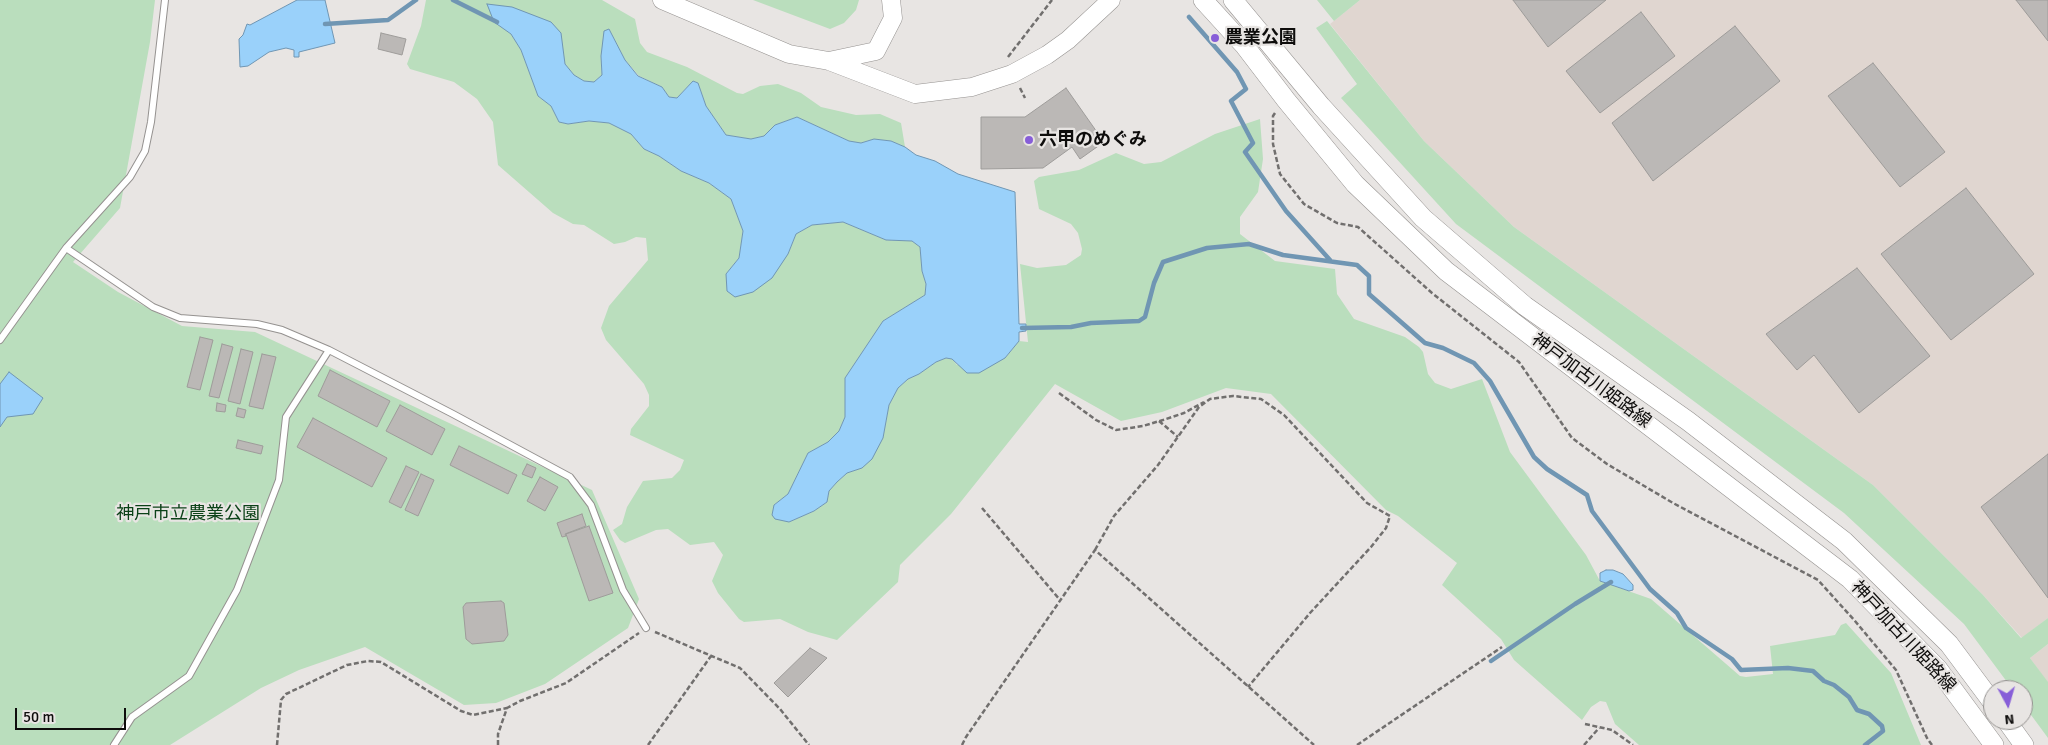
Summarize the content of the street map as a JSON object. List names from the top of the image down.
{
  "streets": {
    "main road": ["神戸加古川姫路線"]
  },
  "parks": ["神戸市立農業公園"],
  "places": ["農業公園", "六甲のめぐみ"],
  "scale_bar": "50 m",
  "north": "bottom"
}
